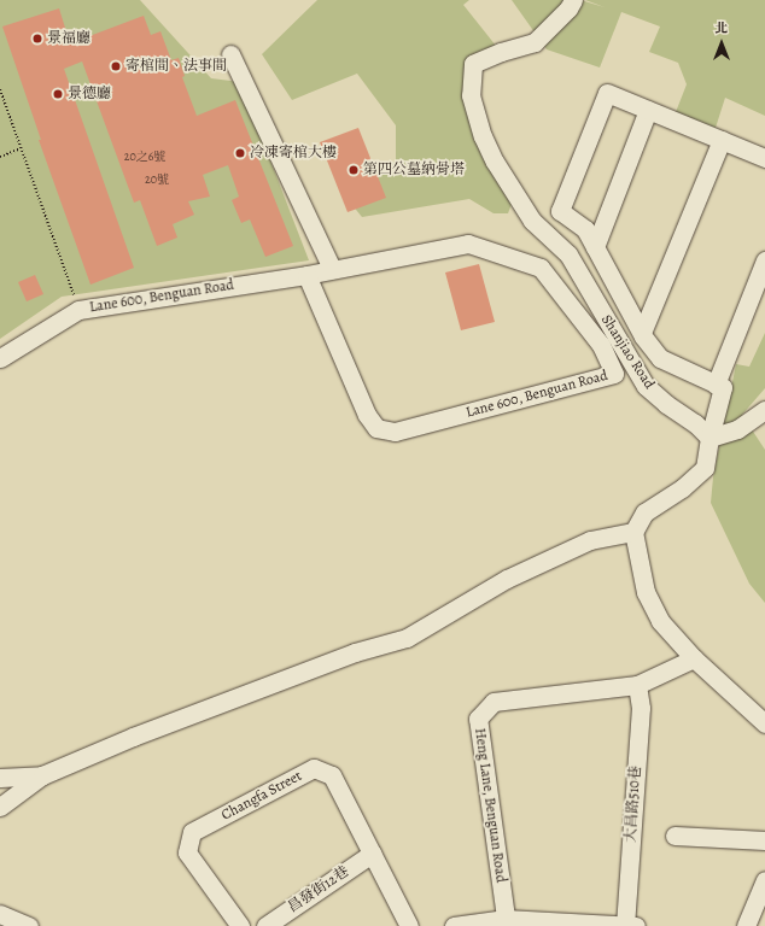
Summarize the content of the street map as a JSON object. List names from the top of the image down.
{
  "streets": {
    "street": [
      "Lane 600, Benguan Road",
      "Shanjiao Road",
      "Changfa Street",
      "大昌路510巷",
      "Heng Lane, Benguan Road",
      "昌發街12巷"
    ]
  },
  "crossings": [
    ["Changfa Street", "昌發街12巷"],
    ["大昌路510巷", "Heng Lane, Benguan Road"]
  ],
  "places": [
    "景福廳",
    "寄棺間、法事間",
    "景德廳",
    "冷凍寄棺大樓",
    "第四公墓納骨塔"
  ],
  "house_numbers": ["20之6號", "20號"],
  "north": "top"
}
